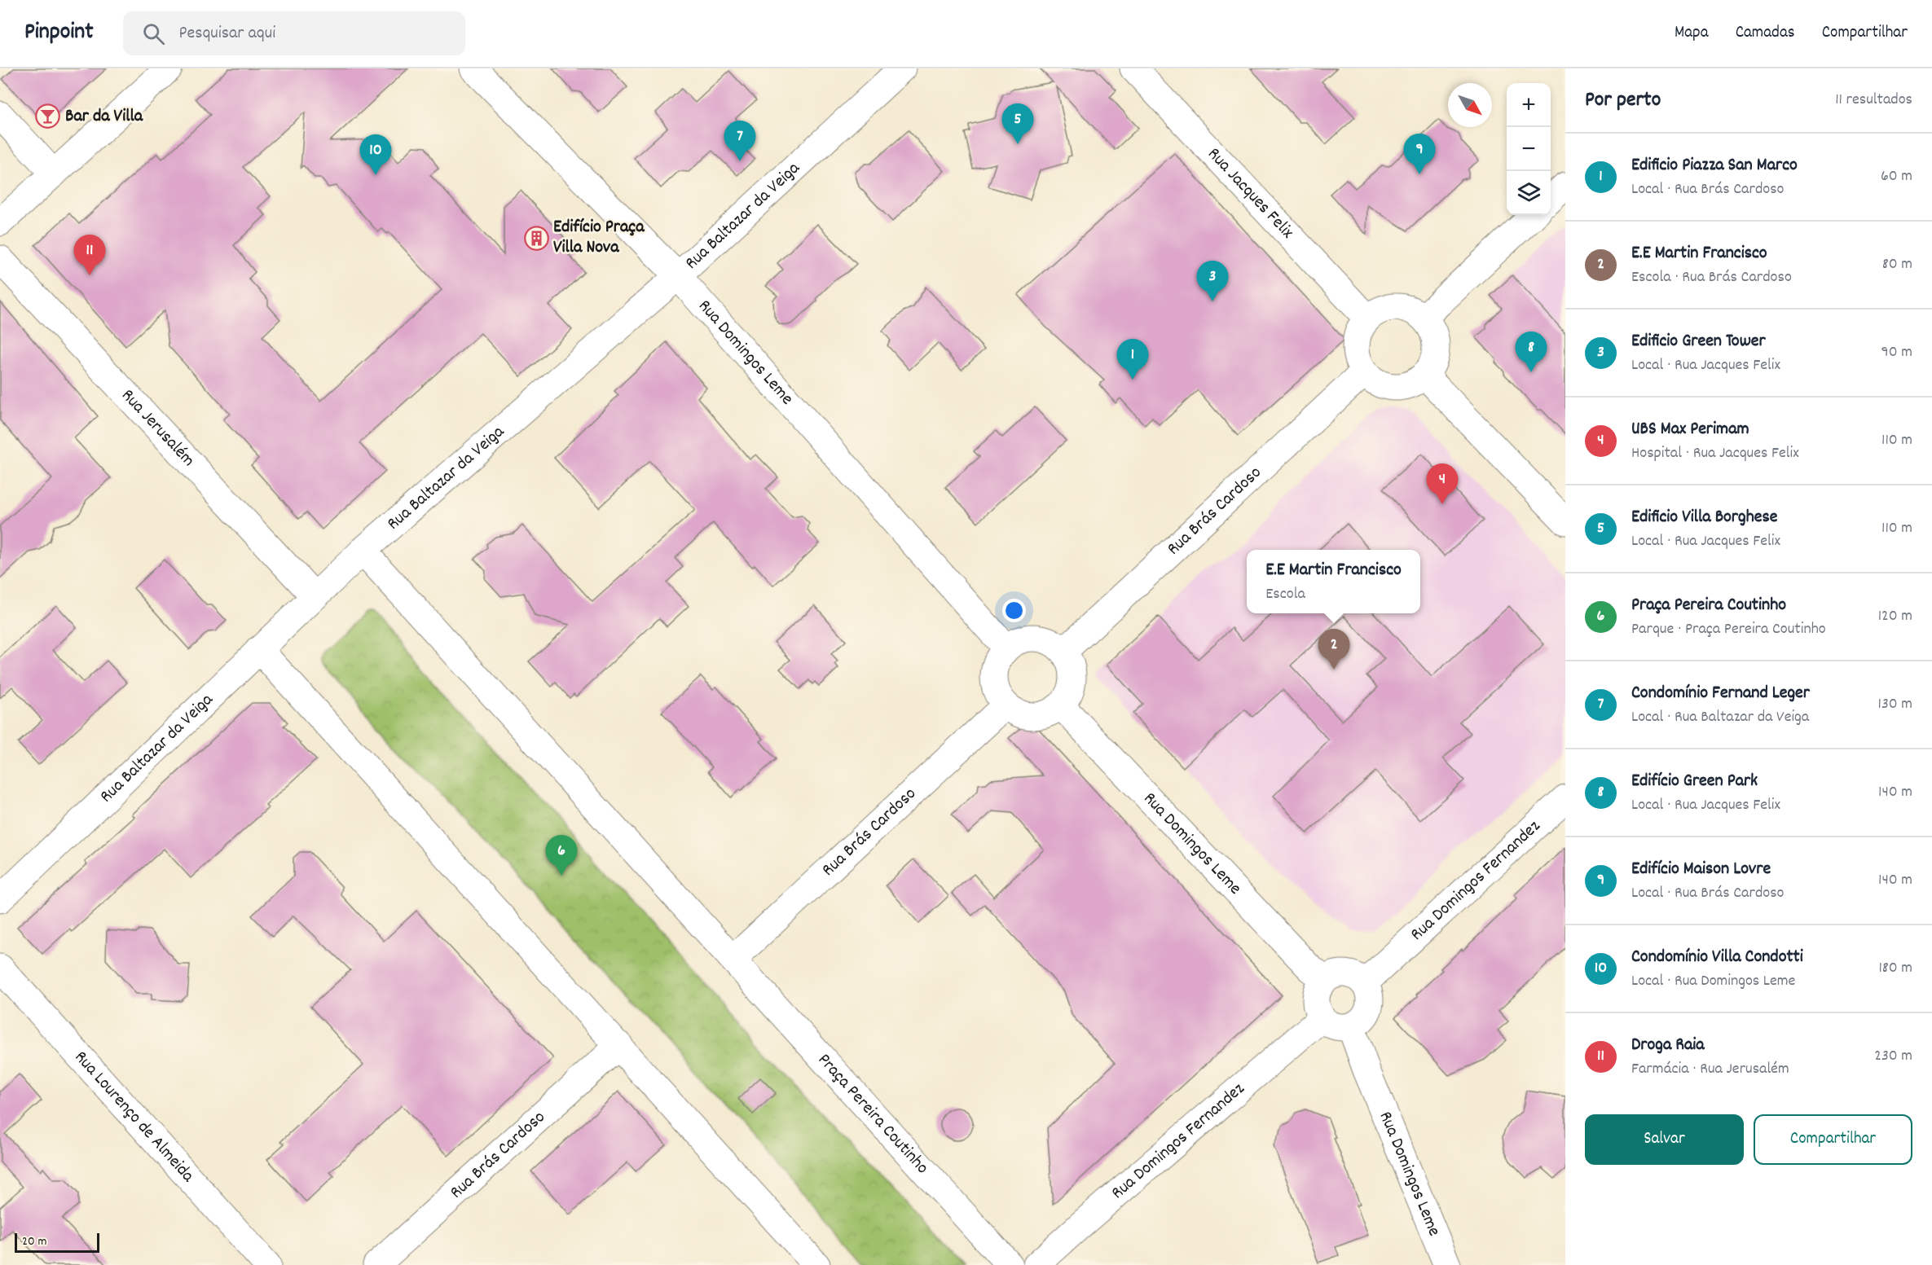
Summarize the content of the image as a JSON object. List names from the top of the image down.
{
  "streets": {
    "street": [
      "Rua Jacques Felix",
      "Rua Baltazar da Veiga",
      "Rua Domingos Leme",
      "Rua Jerusalém",
      "Rua Brás Cardoso",
      "Rua Domingos Fernandez",
      "Praça Pereira Coutinho",
      "Rua Lourenço de Almeida"
    ]
  },
  "crossings": [
    ["Rua Jacques Felix", "Rua Brás Cardoso"],
    ["Rua Baltazar da Veiga", "Rua Domingos Leme"],
    ["Rua Baltazar da Veiga", "Rua Jerusalém"],
    ["Rua Baltazar da Veiga", "Praça Pereira Coutinho"],
    ["Rua Domingos Leme", "Rua Brás Cardoso"],
    ["Rua Domingos Leme", "Rua Domingos Fernandez"],
    ["Rua Brás Cardoso", "Praça Pereira Coutinho"]
  ],
  "places": {
    "bar": ["Bar da Villa"],
    "building": ["Edifício Praça Villa Nova"]
  },
  "scale_bar": "20 m",
  "north": "bottom right",
  "page": {
    "header": "Pinpoint",
    "search": "Pesquisar aqui",
    "nav": ["Mapa", "Camadas", "Compartilhar"],
    "heading": ["Por perto", "11 resultados"],
    "map_buttons": ["+", "−"],
    "pins": [
      "5",
      "7",
      "9",
      "10",
      "11",
      "3",
      "8",
      "1",
      "4",
      "2",
      "6"
    ],
    "list": [
      {
        "mark": "1",
        "name": "Edificio Piazza San Marco",
        "note": "Local · Rua Brás Cardoso",
        "value": "60 m"
      },
      {
        "mark": "2",
        "name": "E.E Martin Francisco",
        "note": "Escola · Rua Brás Cardoso",
        "value": "80 m"
      },
      {
        "mark": "3",
        "name": "Edificio Green Tower",
        "note": "Local · Rua Jacques Felix",
        "value": "90 m"
      },
      {
        "mark": "4",
        "name": "UBS Max Perimam",
        "note": "Hospital · Rua Jacques Felix",
        "value": "110 m"
      },
      {
        "mark": "5",
        "name": "Edificio Villa Borghese",
        "note": "Local · Rua Jacques Felix",
        "value": "110 m"
      },
      {
        "mark": "6",
        "name": "Praça Pereira Coutinho",
        "note": "Parque · Praça Pereira Coutinho",
        "value": "120 m"
      },
      {
        "mark": "7",
        "name": "Condomínio Fernand Leger",
        "note": "Local · Rua Baltazar da Veiga",
        "value": "130 m"
      },
      {
        "mark": "8",
        "name": "Edifício Green Park",
        "note": "Local · Rua Jacques Felix",
        "value": "140 m"
      },
      {
        "mark": "9",
        "name": "Edifício Maison Lovre",
        "note": "Local · Rua Brás Cardoso",
        "value": "140 m"
      },
      {
        "mark": "10",
        "name": "Condomínio Villa Condotti",
        "note": "Local · Rua Domingos Leme",
        "value": "180 m"
      },
      {
        "mark": "11",
        "name": "Droga Raia",
        "note": "Farmácia · Rua Jerusalém",
        "value": "230 m"
      }
    ],
    "popup": ["E.E Martin Francisco", "Escola"],
    "buttons": ["Salvar", "Compartilhar"],
    "scale": "20 m"
  }
}
